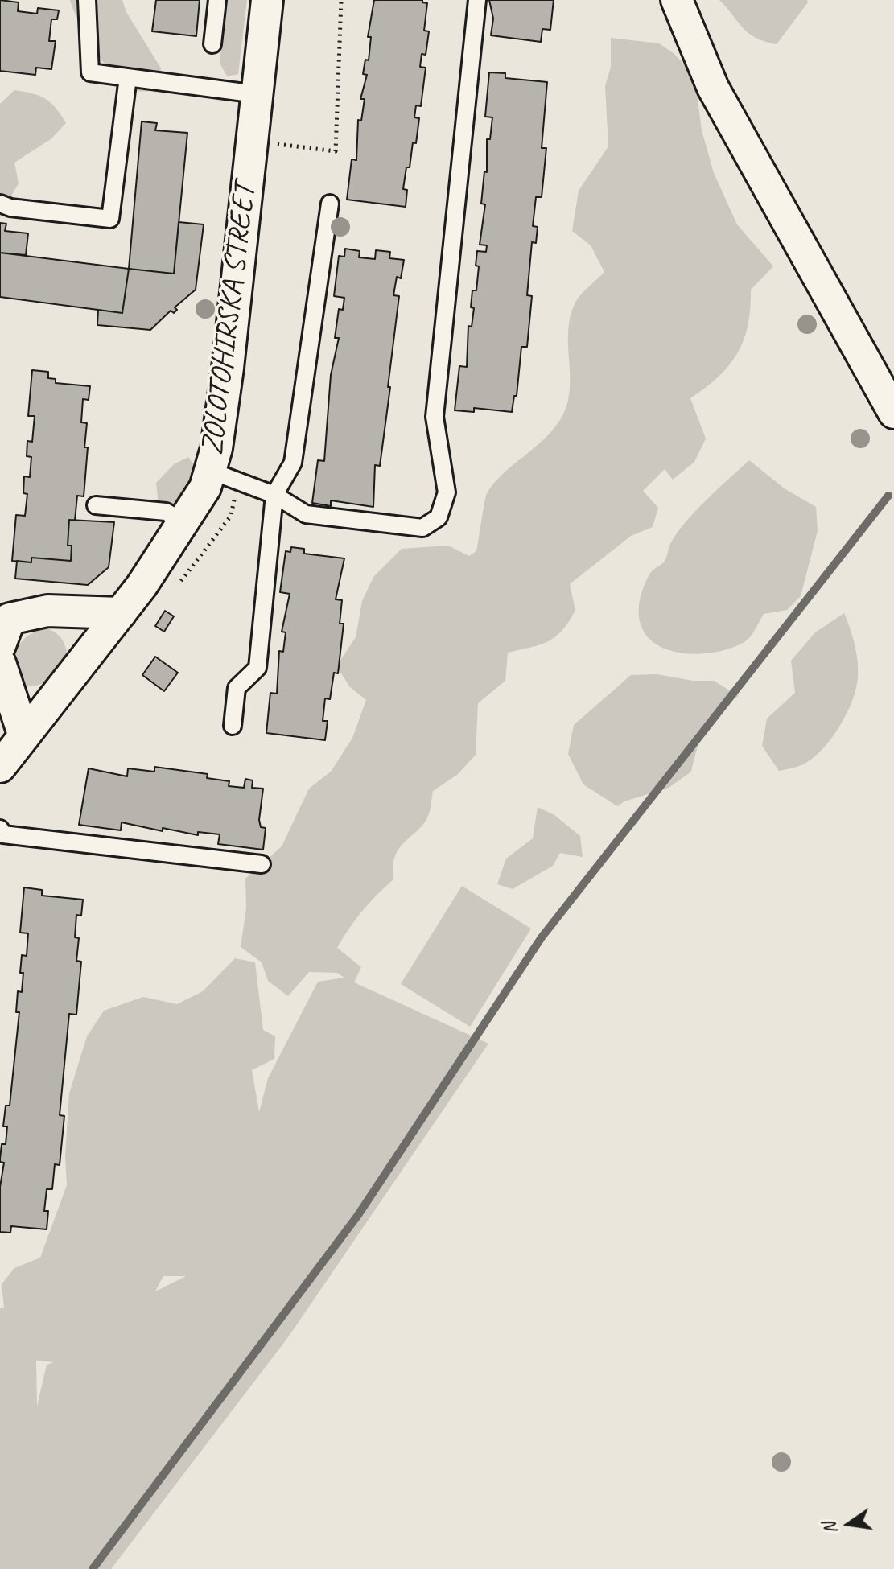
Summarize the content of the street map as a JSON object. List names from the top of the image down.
{
  "streets": {
    "street": ["ZOLOTOHIRSKA STREET"]
  },
  "north": "left"
}
